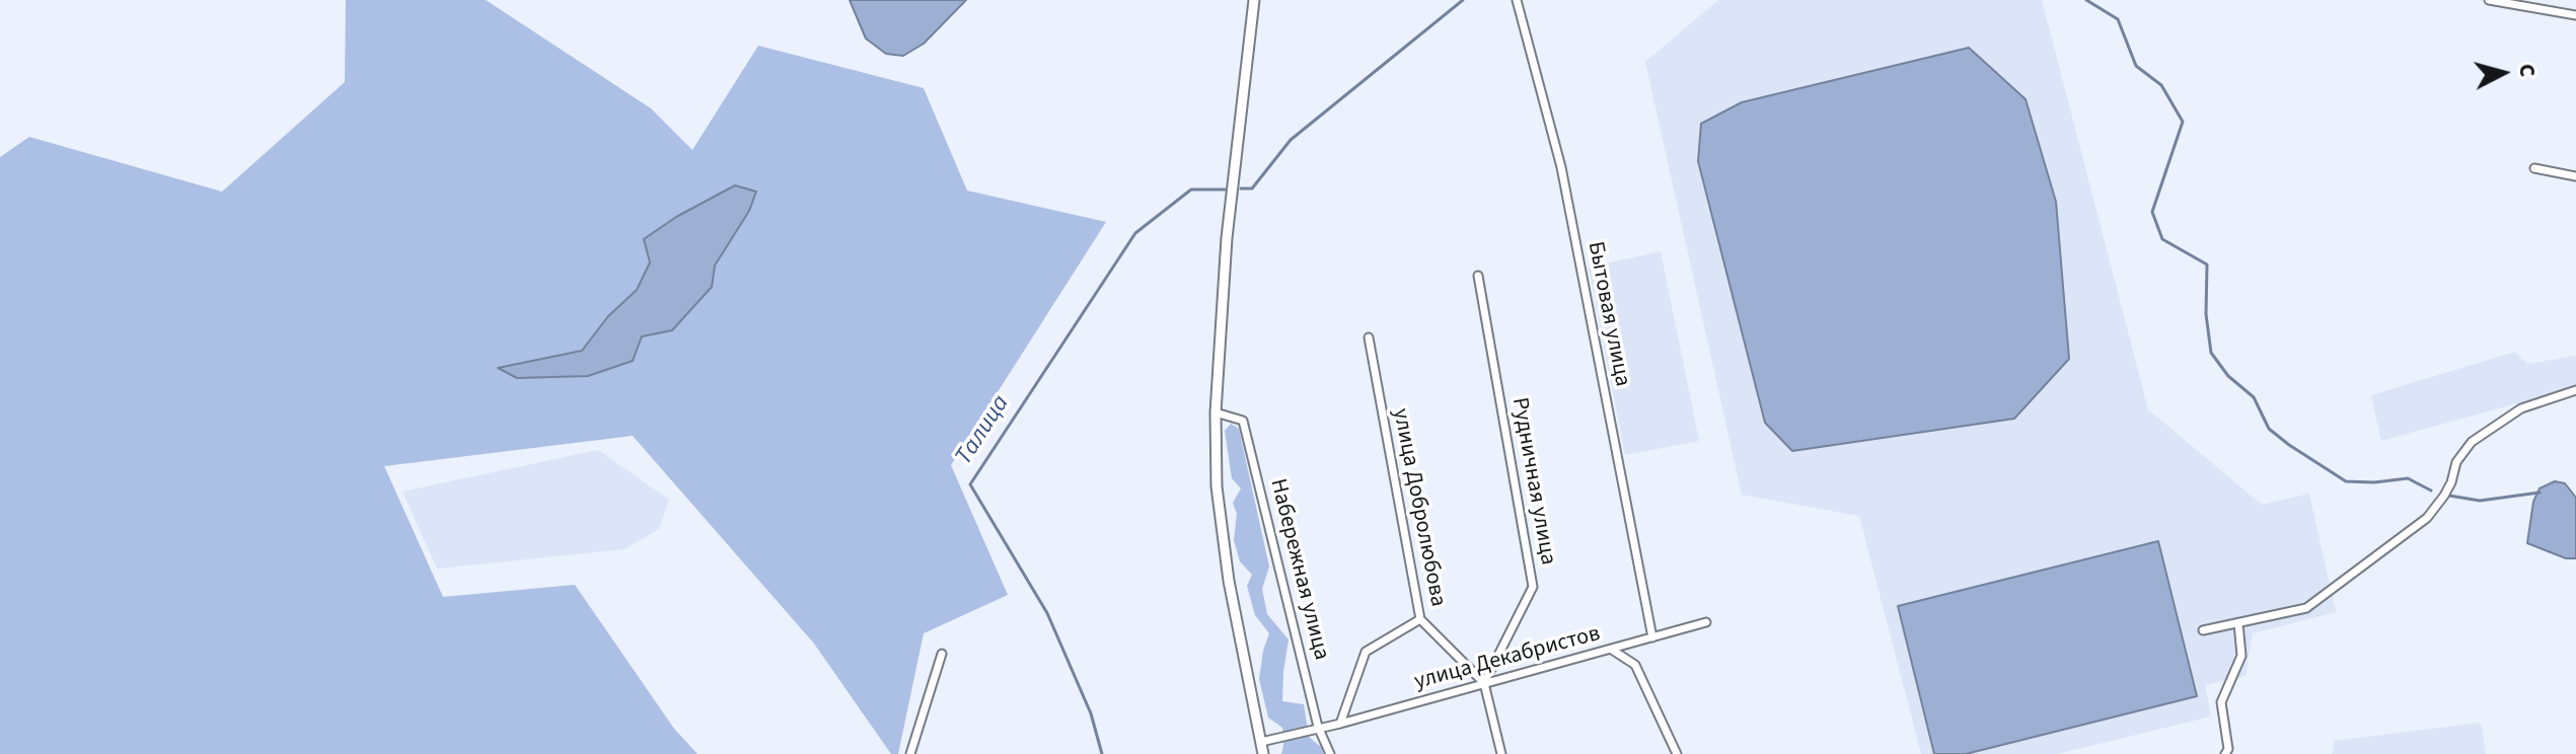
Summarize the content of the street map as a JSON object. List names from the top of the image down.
{
  "streets": {
    "street": [
      "Бытовая улица",
      "Рудничная улица",
      "улица Добролюбова",
      "Набережная улица",
      "улица Декабристов"
    ]
  },
  "crossings": [
    ["Бытовая улица", "улица Декабристов"],
    ["Рудничная улица", "улица Добролюбова"],
    ["Рудничная улица", "улица Декабристов"],
    ["улица Добролюбова", "улица Декабристов"],
    ["Набережная улица", "улица Декабристов"]
  ],
  "water": ["Талица"],
  "north": "right"
}
